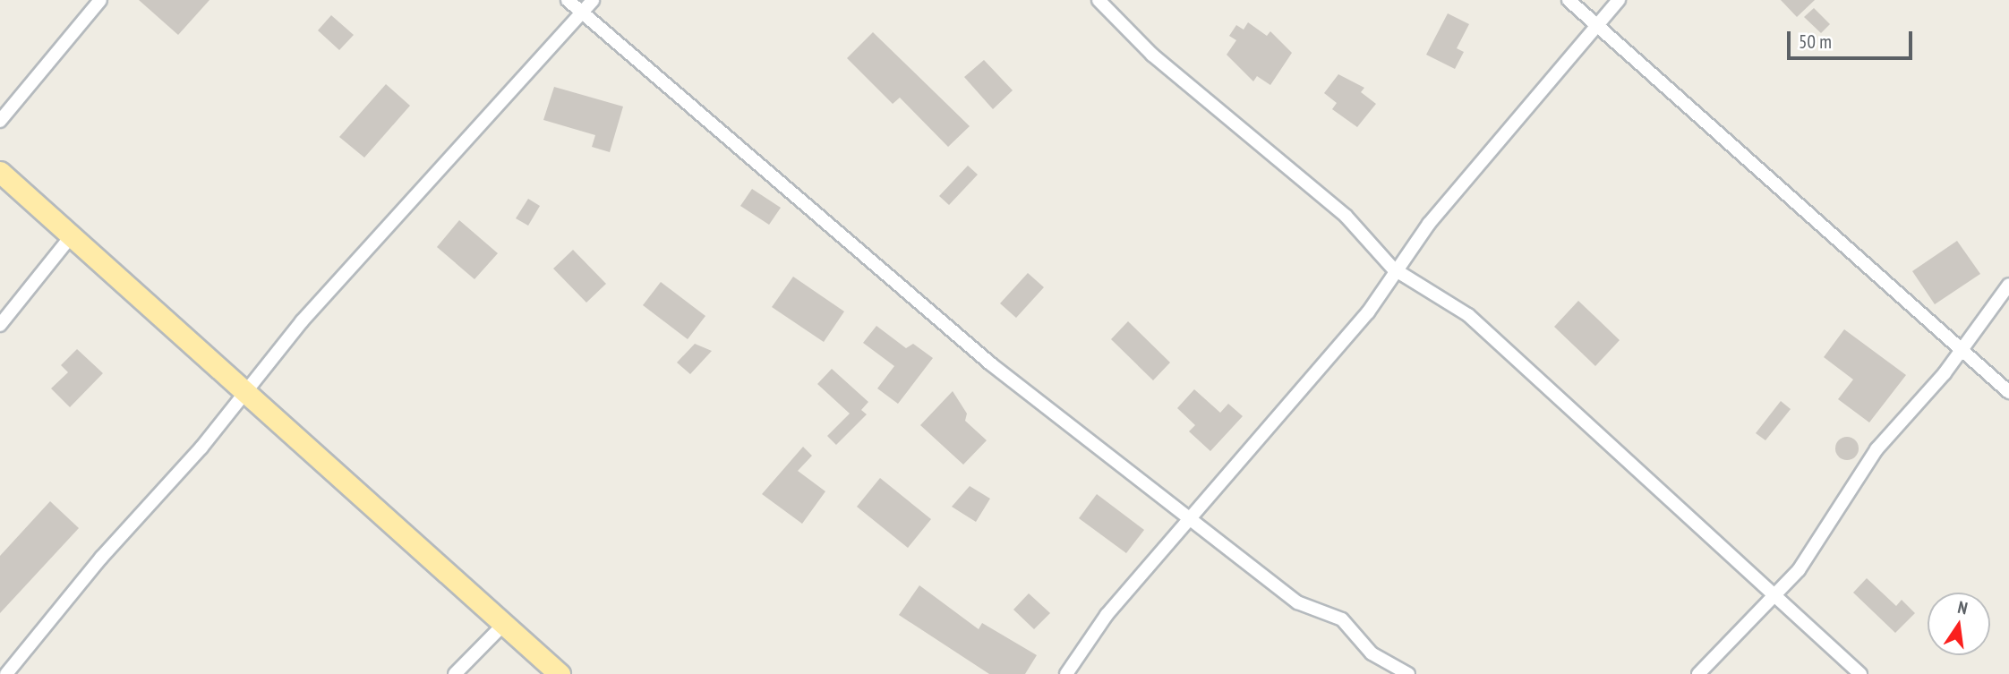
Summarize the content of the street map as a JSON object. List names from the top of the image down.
{
  "scale_bar": "50 m",
  "north": "top"
}
